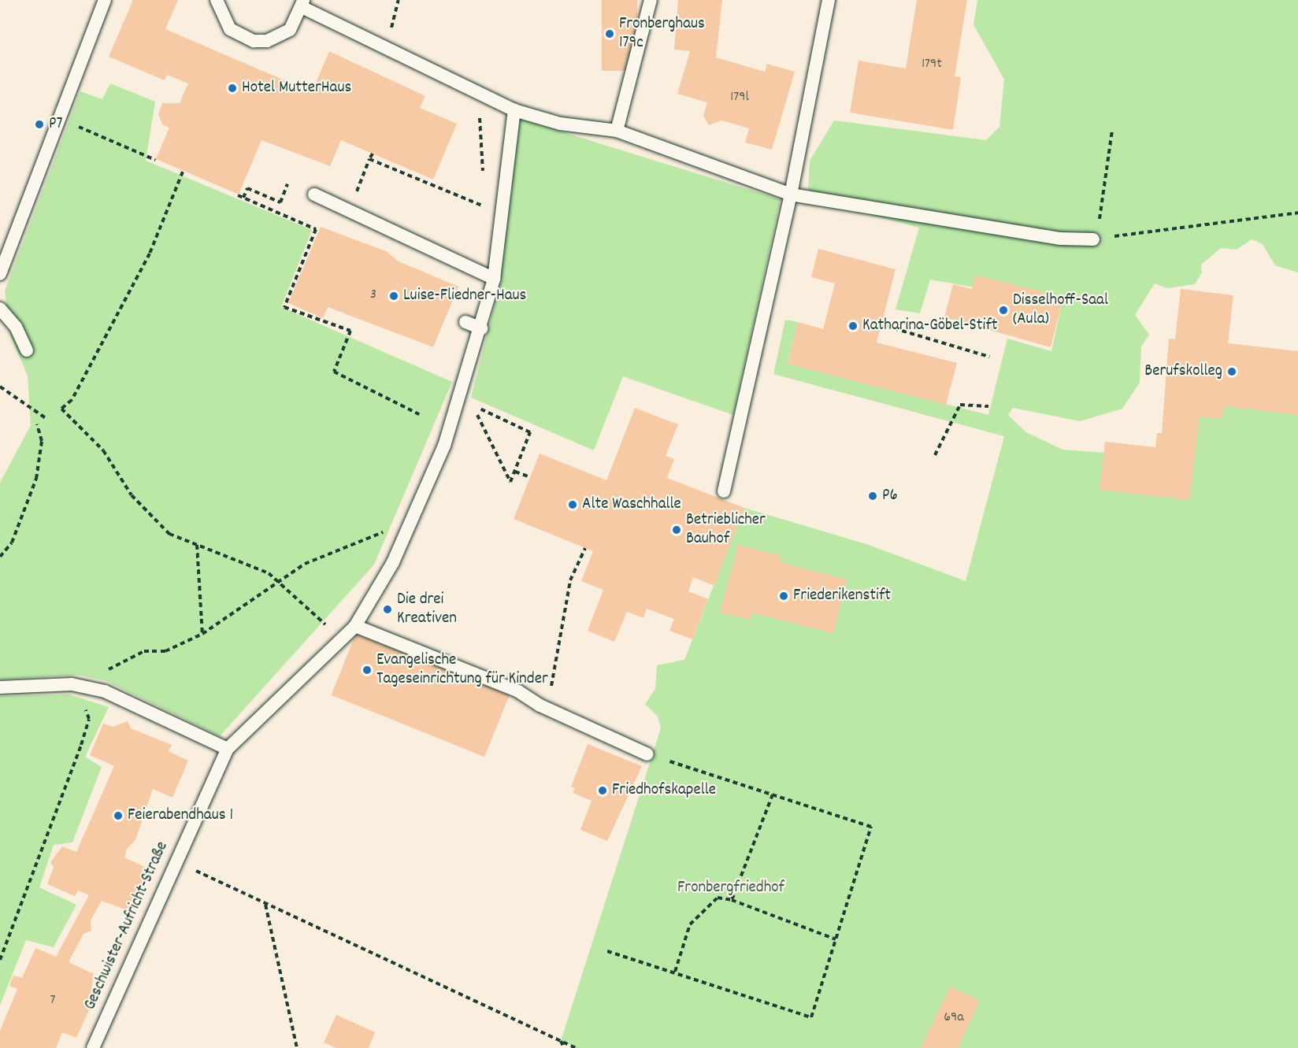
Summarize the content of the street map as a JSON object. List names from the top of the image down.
{
  "streets": {
    "lane": ["Geschwister-Aufricht-Straße"]
  },
  "parks": ["Fronbergfriedhof"],
  "places": [
    "Fronberghaus 179c",
    "Hotel MutterHaus",
    "P7",
    "Luise-Fliedner-Haus",
    "Disselhoff-Saal (Aula)",
    "Katharina-Göbel-Stift",
    "Berufskolleg",
    "P6",
    "Alte Waschhalle",
    "Betrieblicher Bauhof",
    "Friederikenstift",
    "Die drei Kreativen",
    "Evangelische Tageseinrichtung für Kinder",
    "Friedhofskapelle",
    "Feierabendhaus 1"
  ],
  "house_numbers": [
    "179t",
    "179l",
    "3",
    "7",
    "69a"
  ]
}
